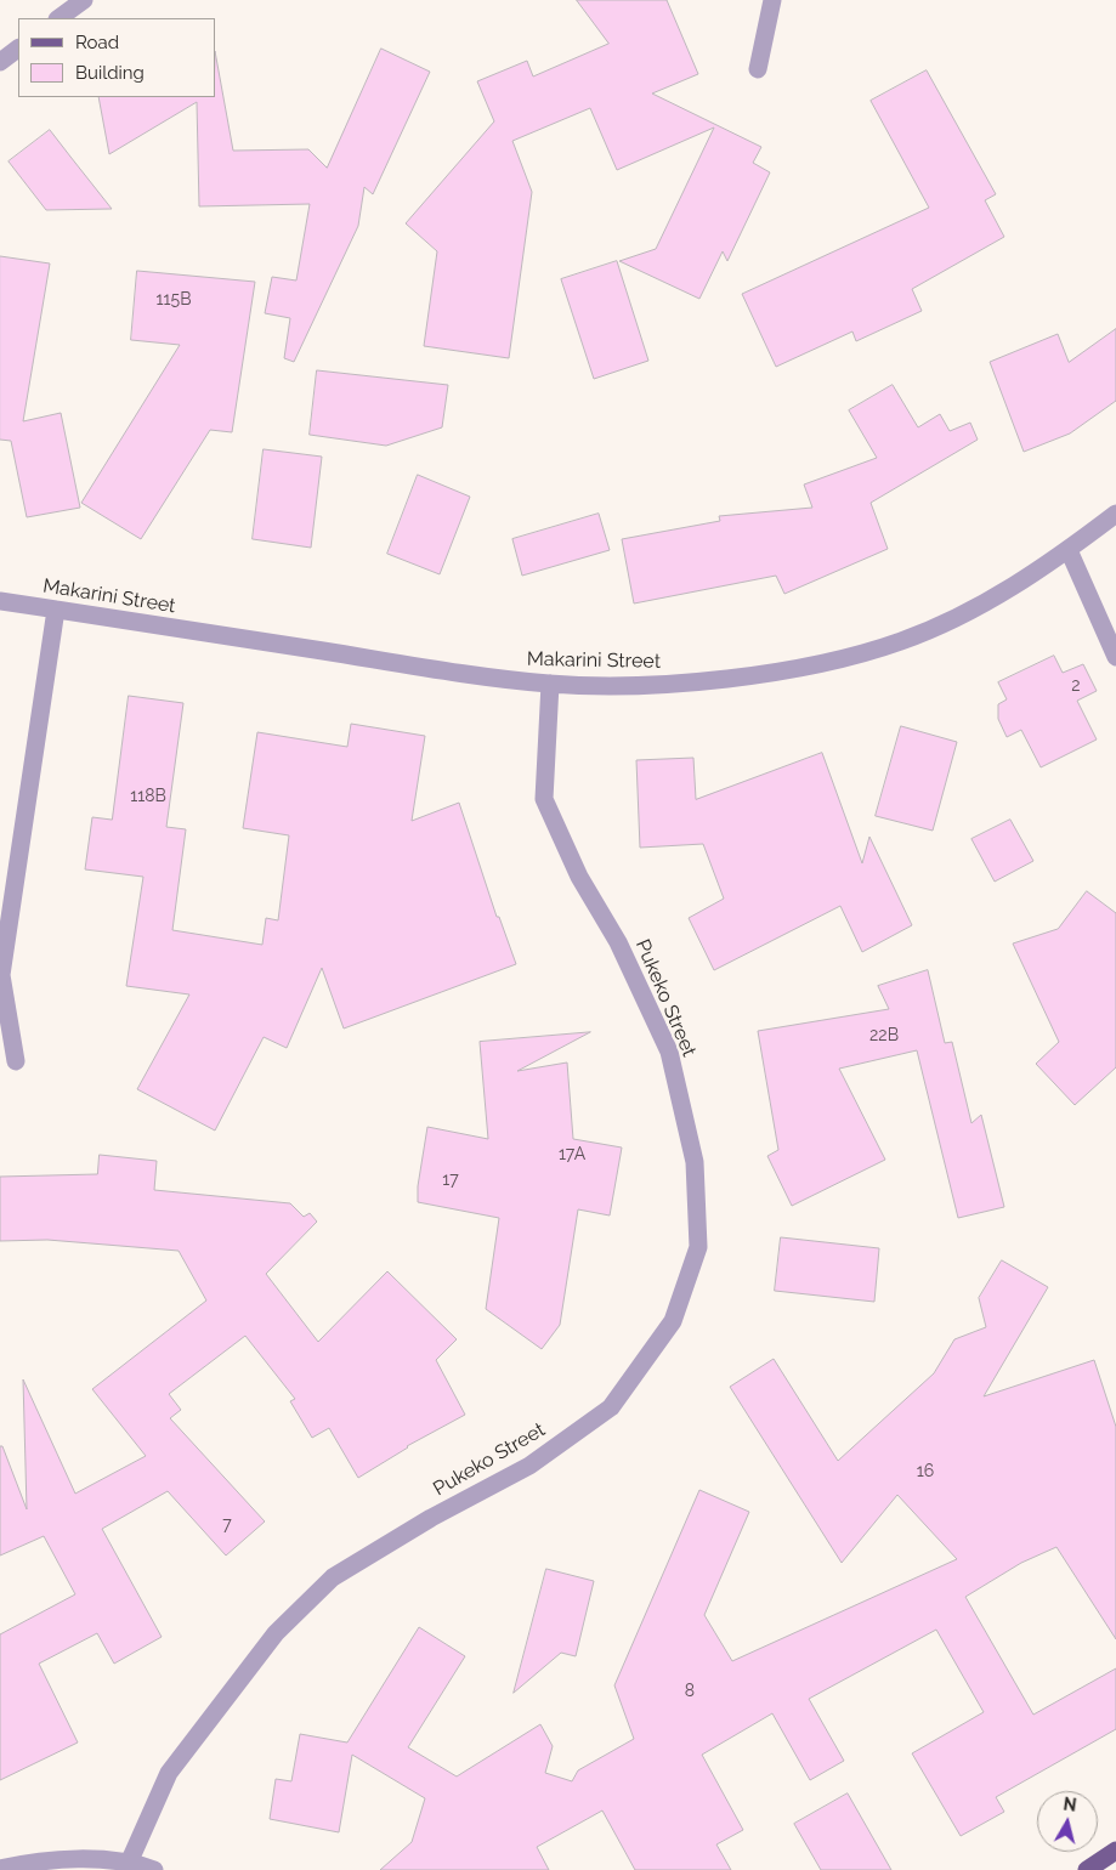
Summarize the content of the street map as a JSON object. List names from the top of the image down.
{
  "streets": {
    "street": ["Makarini Street", "Pukeko Street"]
  },
  "crossings": [
    ["Makarini Street", "Pukeko Street"]
  ],
  "house_numbers": [
    "115B",
    "2",
    "118B",
    "22B",
    "17A",
    "17",
    "16",
    "7",
    "8"
  ],
  "legend": ["Road", "Building"],
  "north": "top"
}
